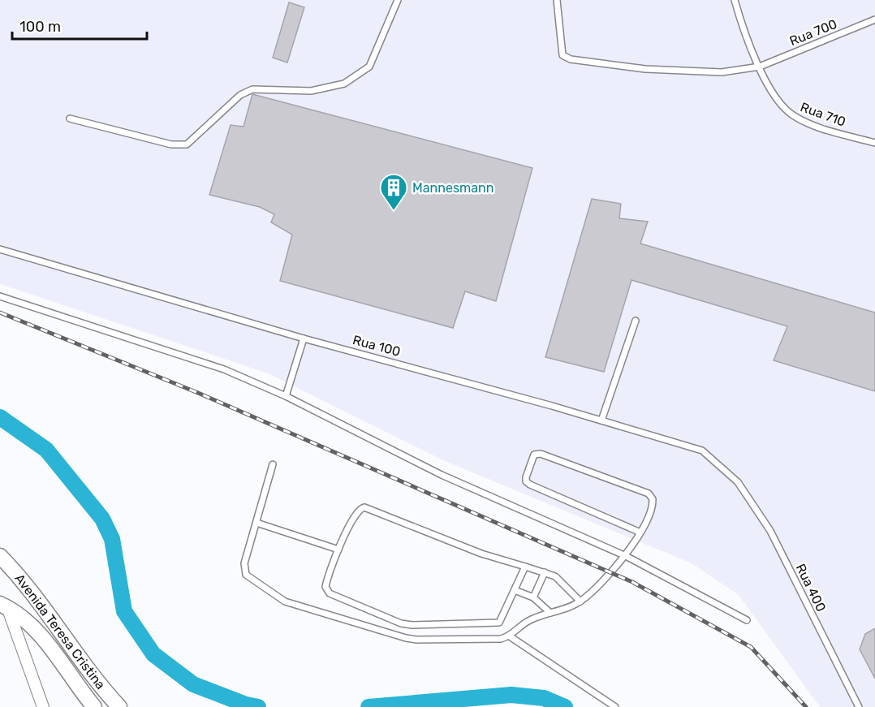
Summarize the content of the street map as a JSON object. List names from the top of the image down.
{
  "streets": {
    "main road": ["Avenida Teresa Cristina"],
    "lane": [
      "Rua 700",
      "Rua 710",
      "Rua 100",
      "Rua 400"
    ]
  },
  "crossings": [
    ["Rua 700", "Rua 710"],
    ["Rua 100", "Rua 400"]
  ],
  "places": {
    "building": ["Mannesmann"]
  },
  "scale_bar": "100 m"
}
